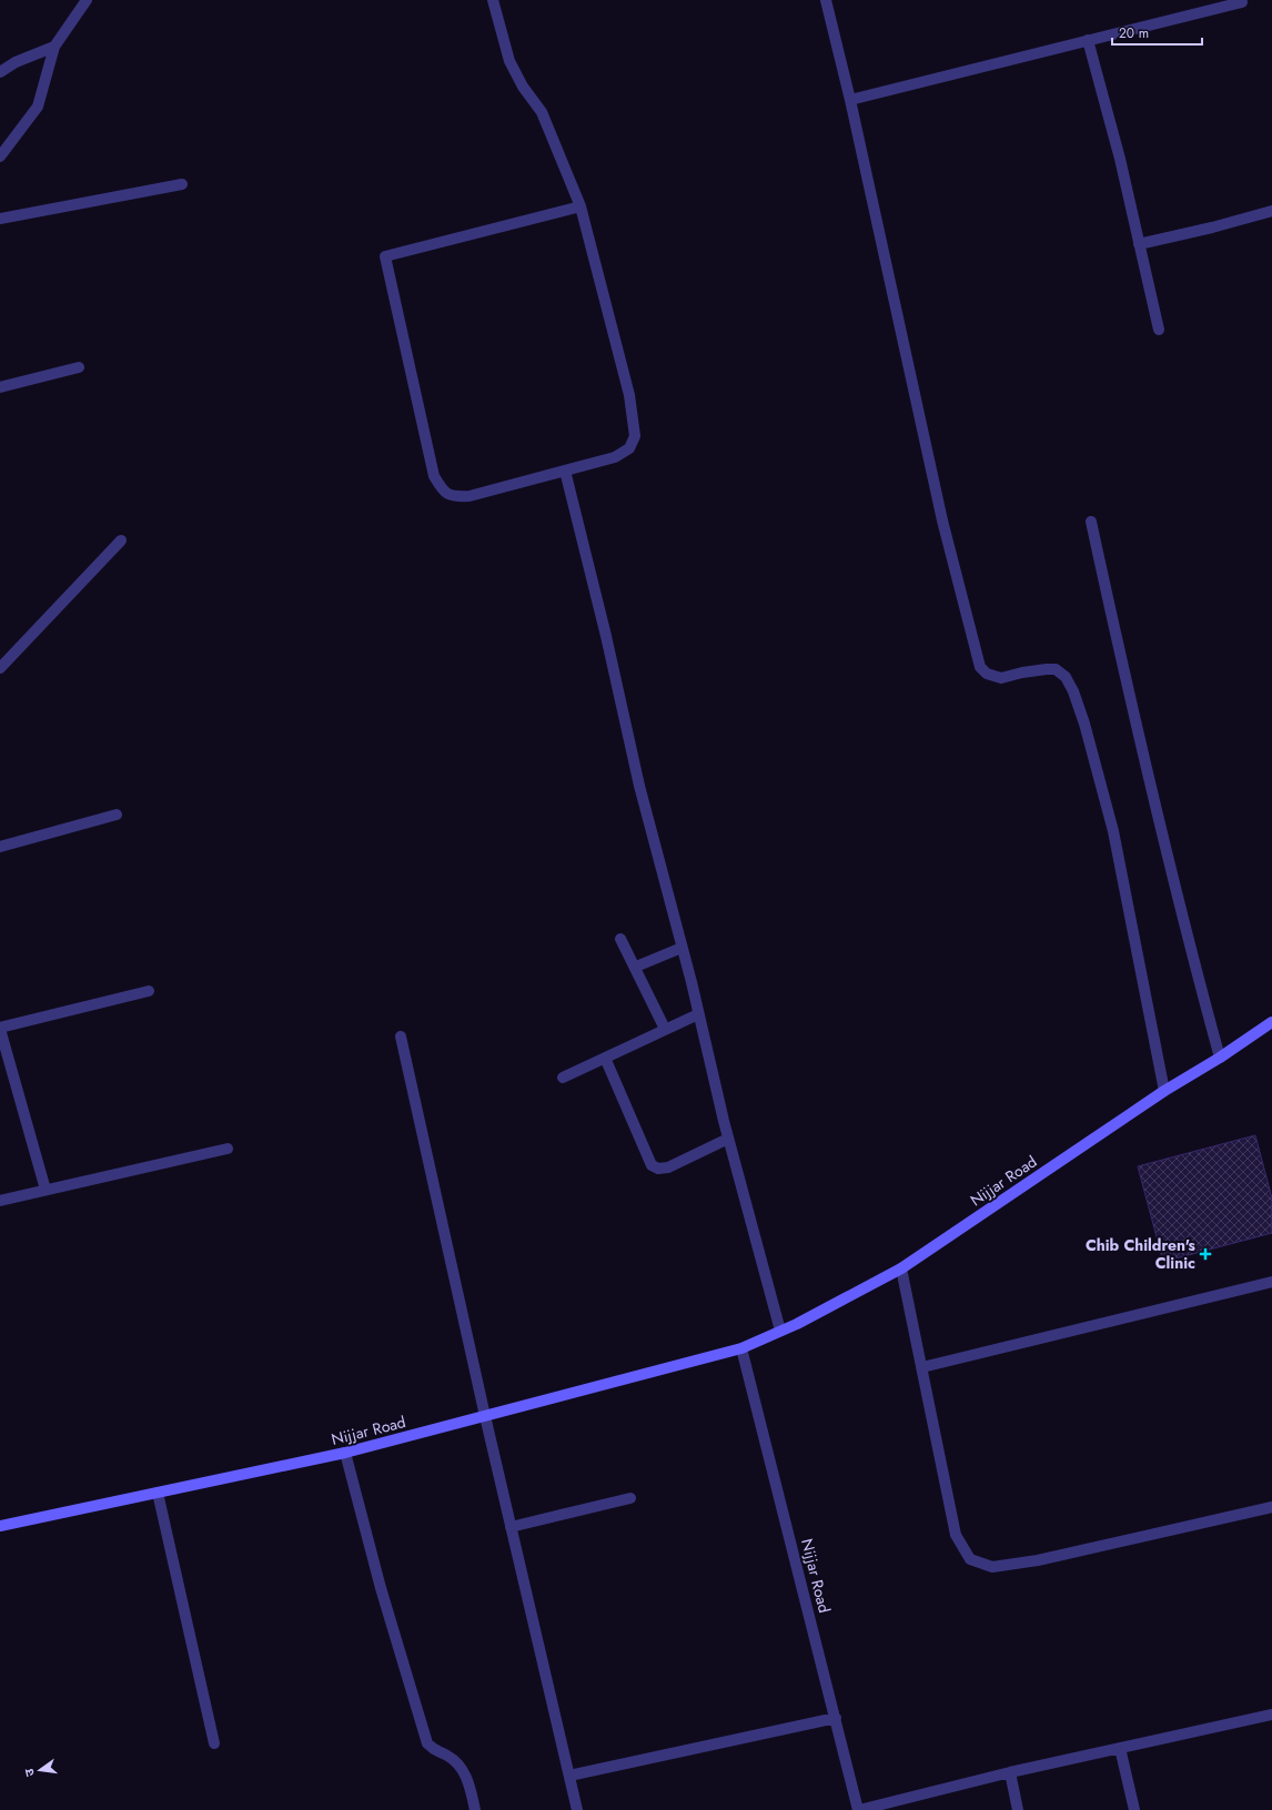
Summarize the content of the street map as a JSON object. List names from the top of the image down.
{
  "streets": {
    "street": ["Nijjar Road"]
  },
  "places": {
    "health": ["Chib Children's Clinic"]
  },
  "scale_bar": "20 m",
  "north": "left"
}
